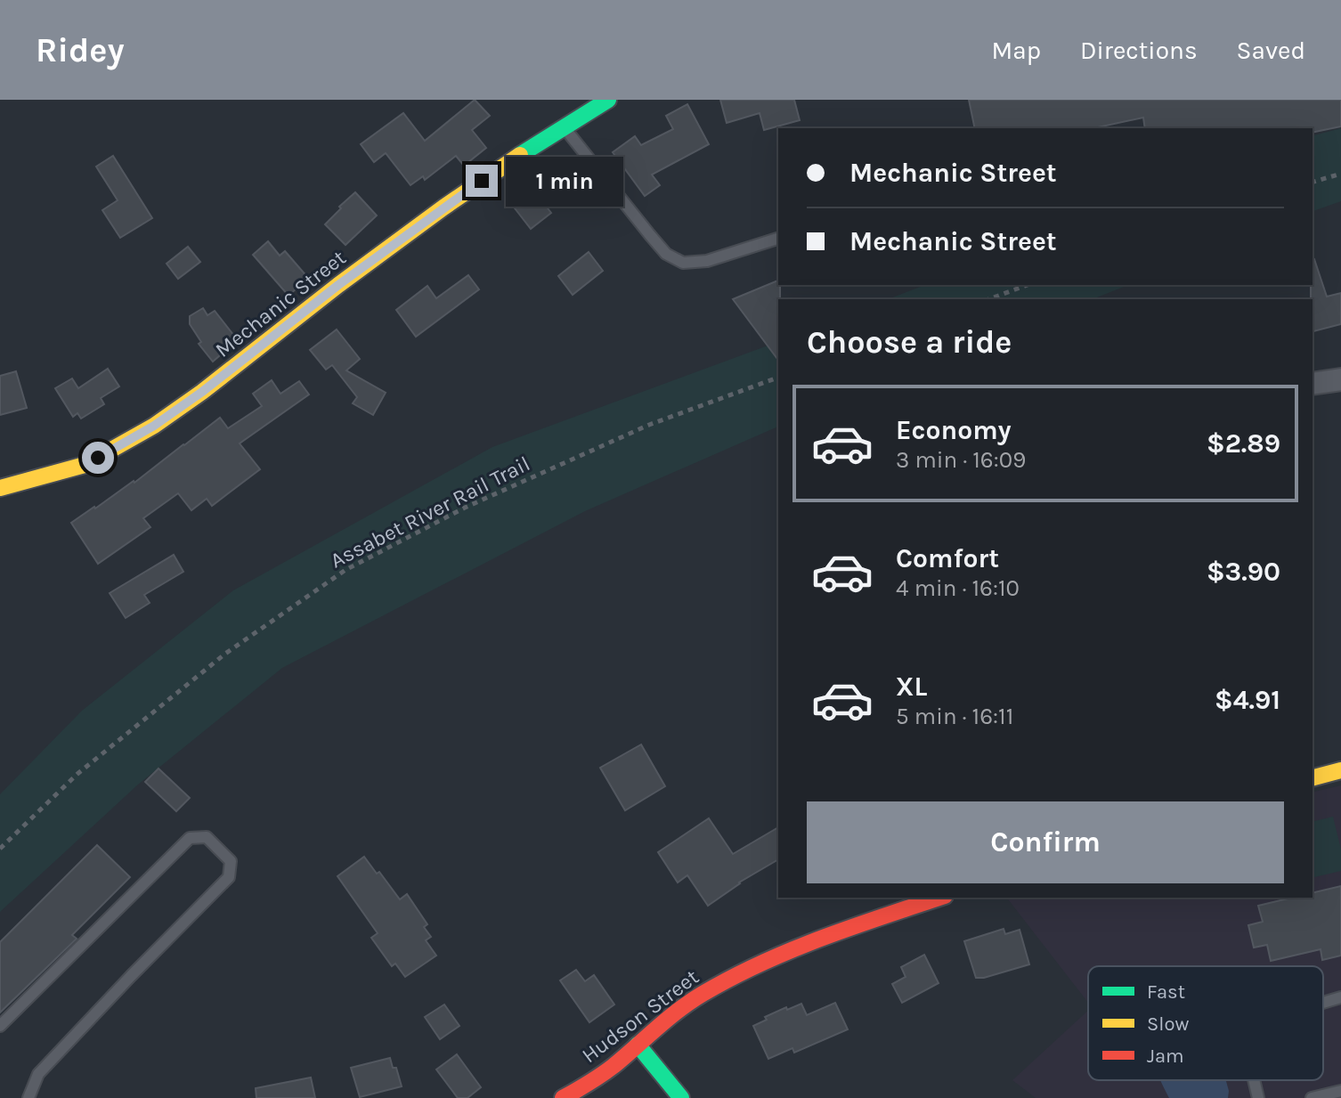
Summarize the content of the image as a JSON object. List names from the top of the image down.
{
  "streets": {
    "street": ["Mechanic Street", "Hudson Street"],
    "path": ["Assabet River Rail Trail"]
  },
  "legend": ["Fast", "Slow", "Jam"],
  "page": {
    "header": "Ridey",
    "nav": ["Map", "Directions", "Saved"],
    "banner": ["Mechanic Street", "Mechanic Street"],
    "bubble": "1 min",
    "heading": "Choose a ride",
    "list": [
      {
        "name": "Economy",
        "note": "3 min · 16:09",
        "value": "$2.89"
      },
      {
        "name": "Comfort",
        "note": "4 min · 16:10",
        "value": "$3.90"
      },
      {
        "name": "XL",
        "note": "5 min · 16:11",
        "value": "$4.91"
      }
    ],
    "buttons": "Confirm"
  }
}
